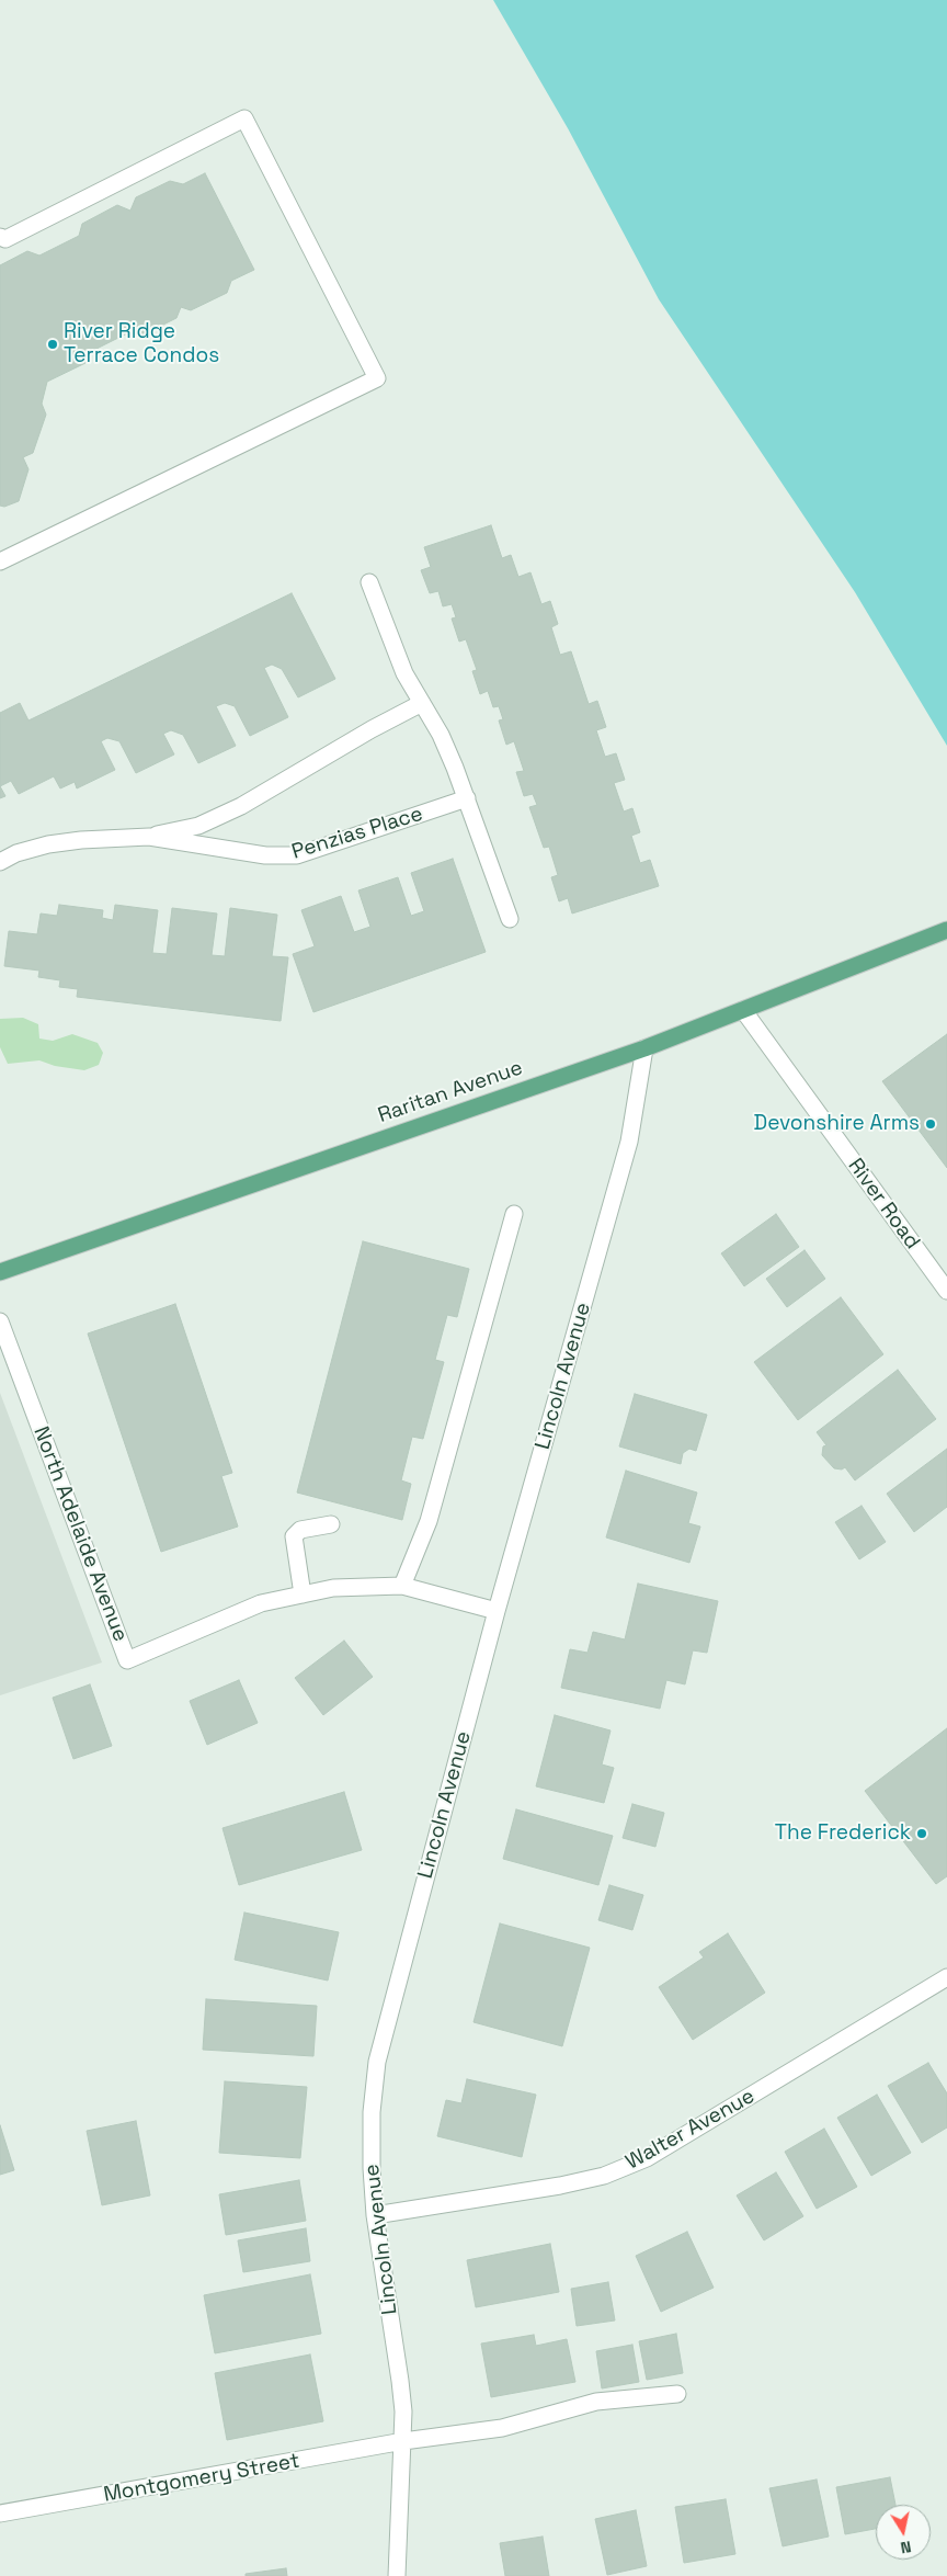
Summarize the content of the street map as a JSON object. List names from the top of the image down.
{
  "streets": {
    "main road": ["Raritan Avenue"],
    "street": [
      "Penzias Place",
      "River Road",
      "Lincoln Avenue",
      "North Adelaide Avenue",
      "Walter Avenue",
      "Montgomery Street"
    ]
  },
  "crossings": [
    ["Raritan Avenue", "River Road"],
    ["Raritan Avenue", "Lincoln Avenue"],
    ["Lincoln Avenue", "North Adelaide Avenue"],
    ["Lincoln Avenue", "Walter Avenue"],
    ["Lincoln Avenue", "Montgomery Street"]
  ],
  "places": ["River Ridge Terrace Condos", "Devonshire Arms", "The Frederick"],
  "north": "bottom"
}
